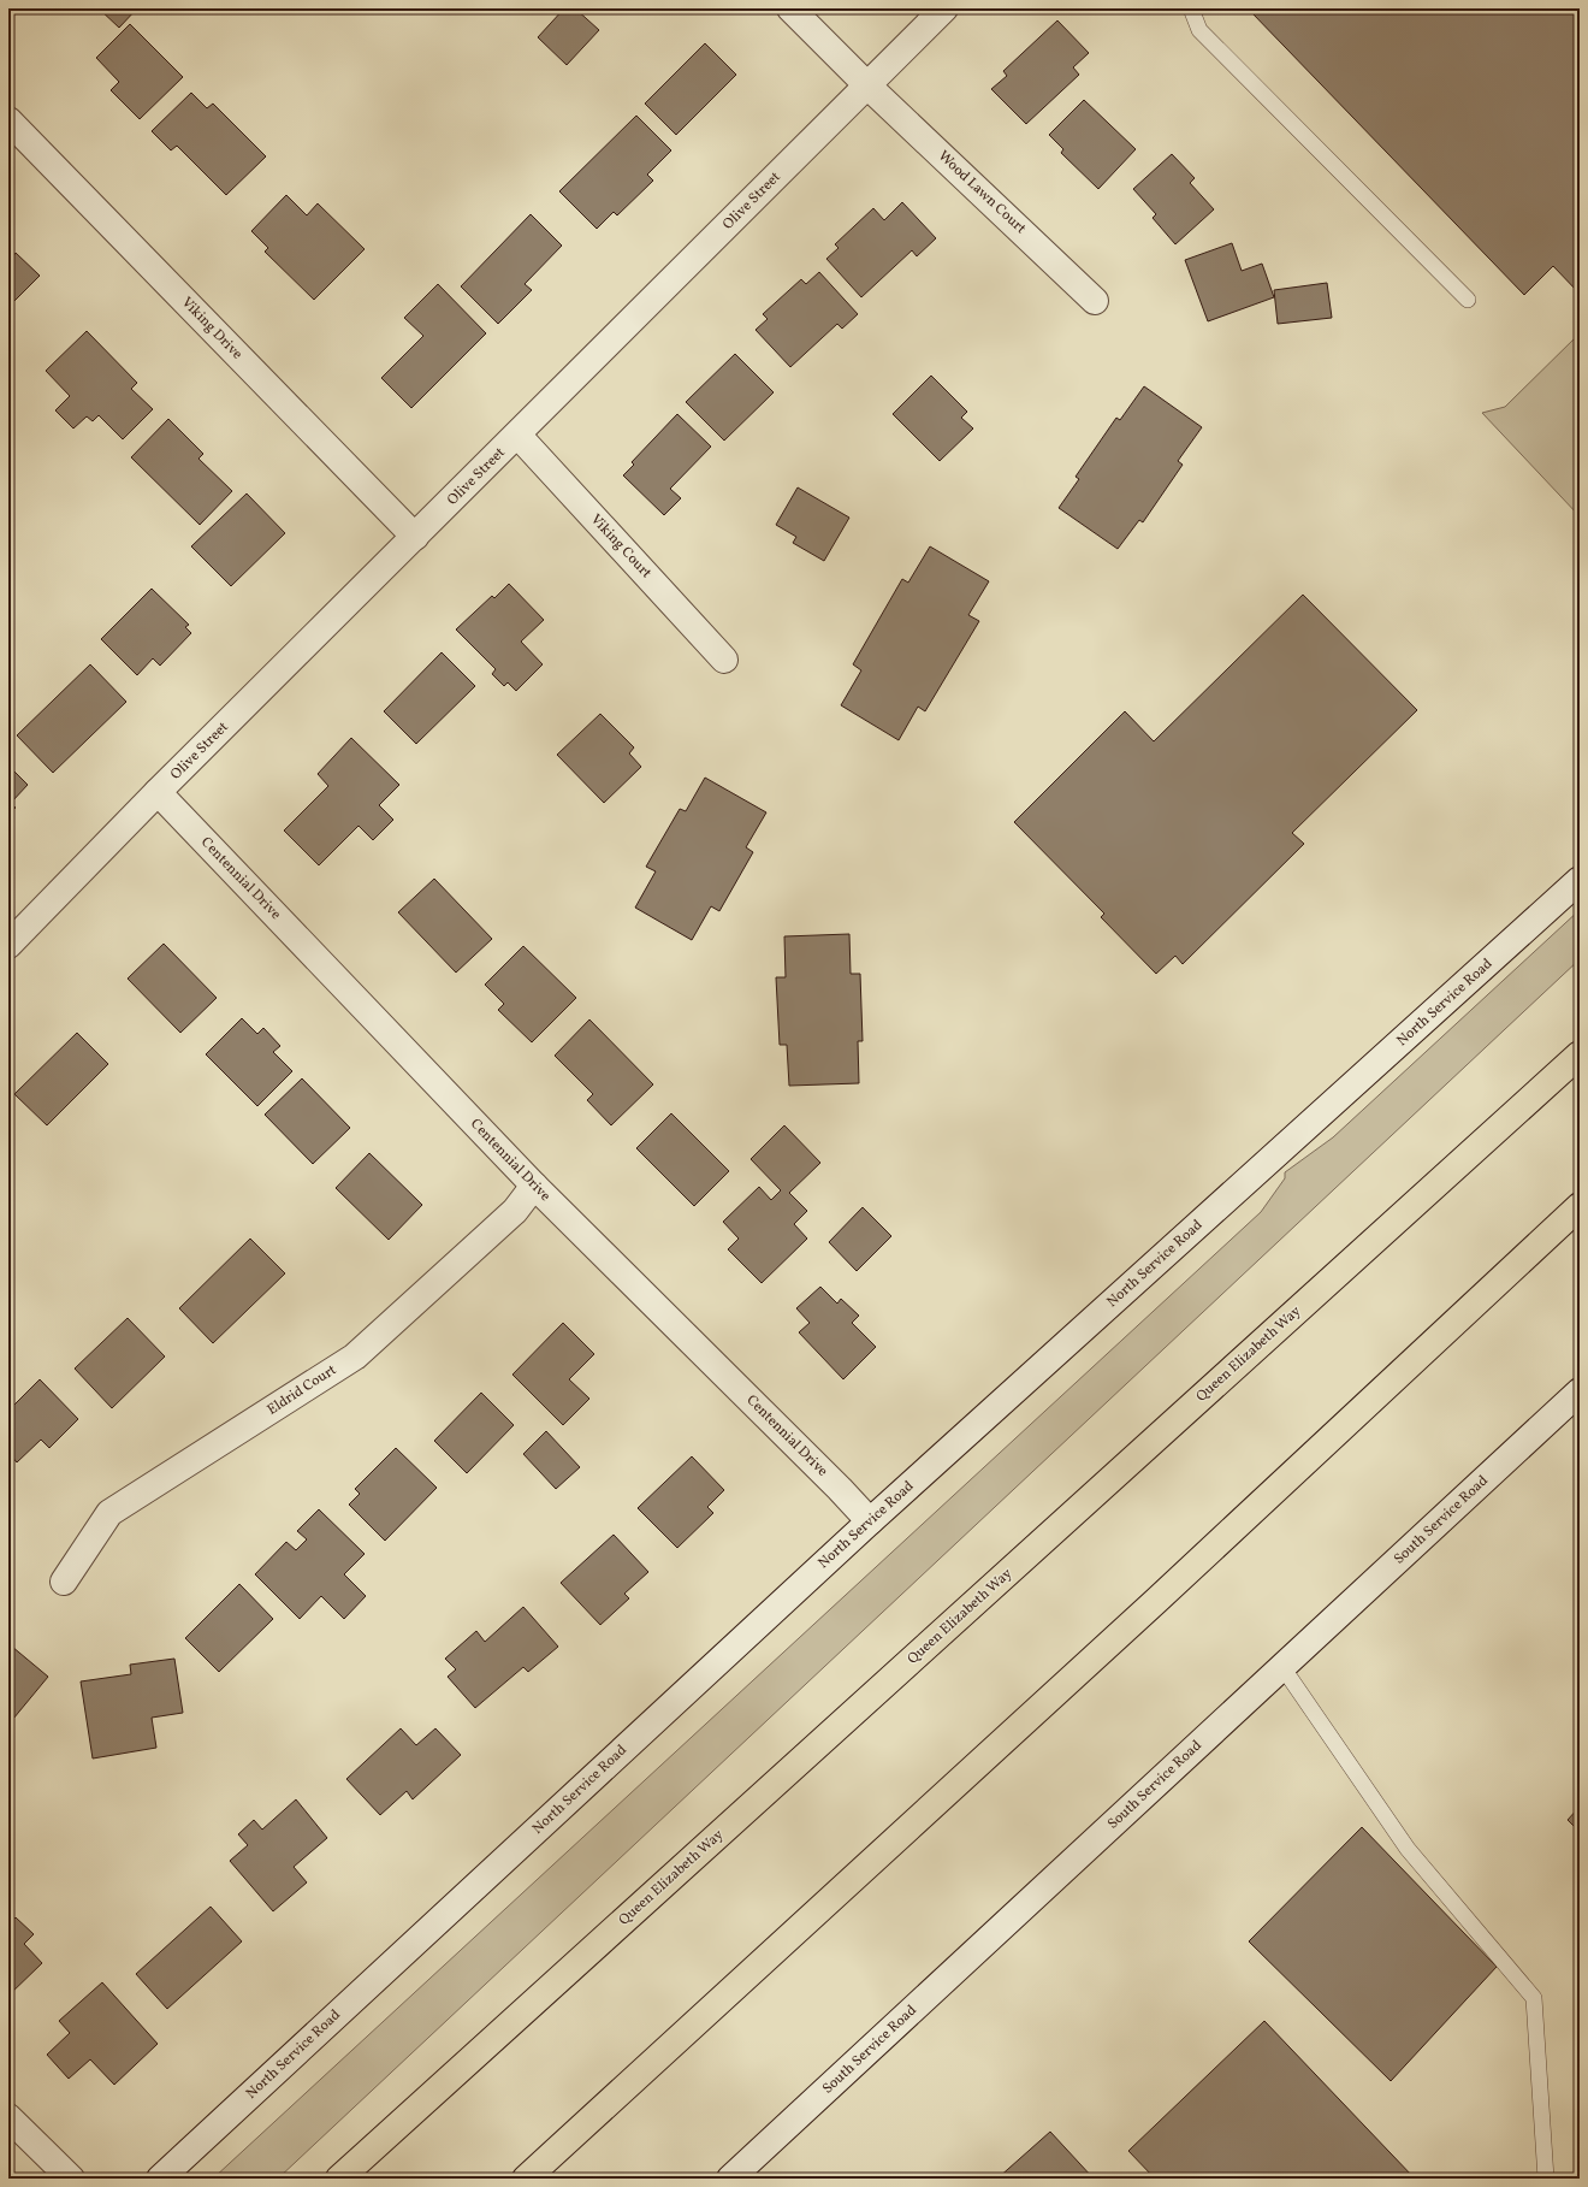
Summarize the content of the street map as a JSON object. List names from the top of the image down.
{
  "streets": {
    "highway": ["Queen Elizabeth Way"],
    "street": [
      "Wood Lawn Court",
      "Olive Street",
      "Viking Drive",
      "Viking Court",
      "Centennial Drive",
      "North Service Road",
      "Eldrid Court",
      "South Service Road"
    ]
  },
  "crossings": [
    ["Wood Lawn Court", "Olive Street"],
    ["Olive Street", "Viking Drive"],
    ["Olive Street", "Viking Court"],
    ["Olive Street", "Centennial Drive"],
    ["Centennial Drive", "North Service Road"],
    ["Centennial Drive", "Eldrid Court"]
  ]
}
